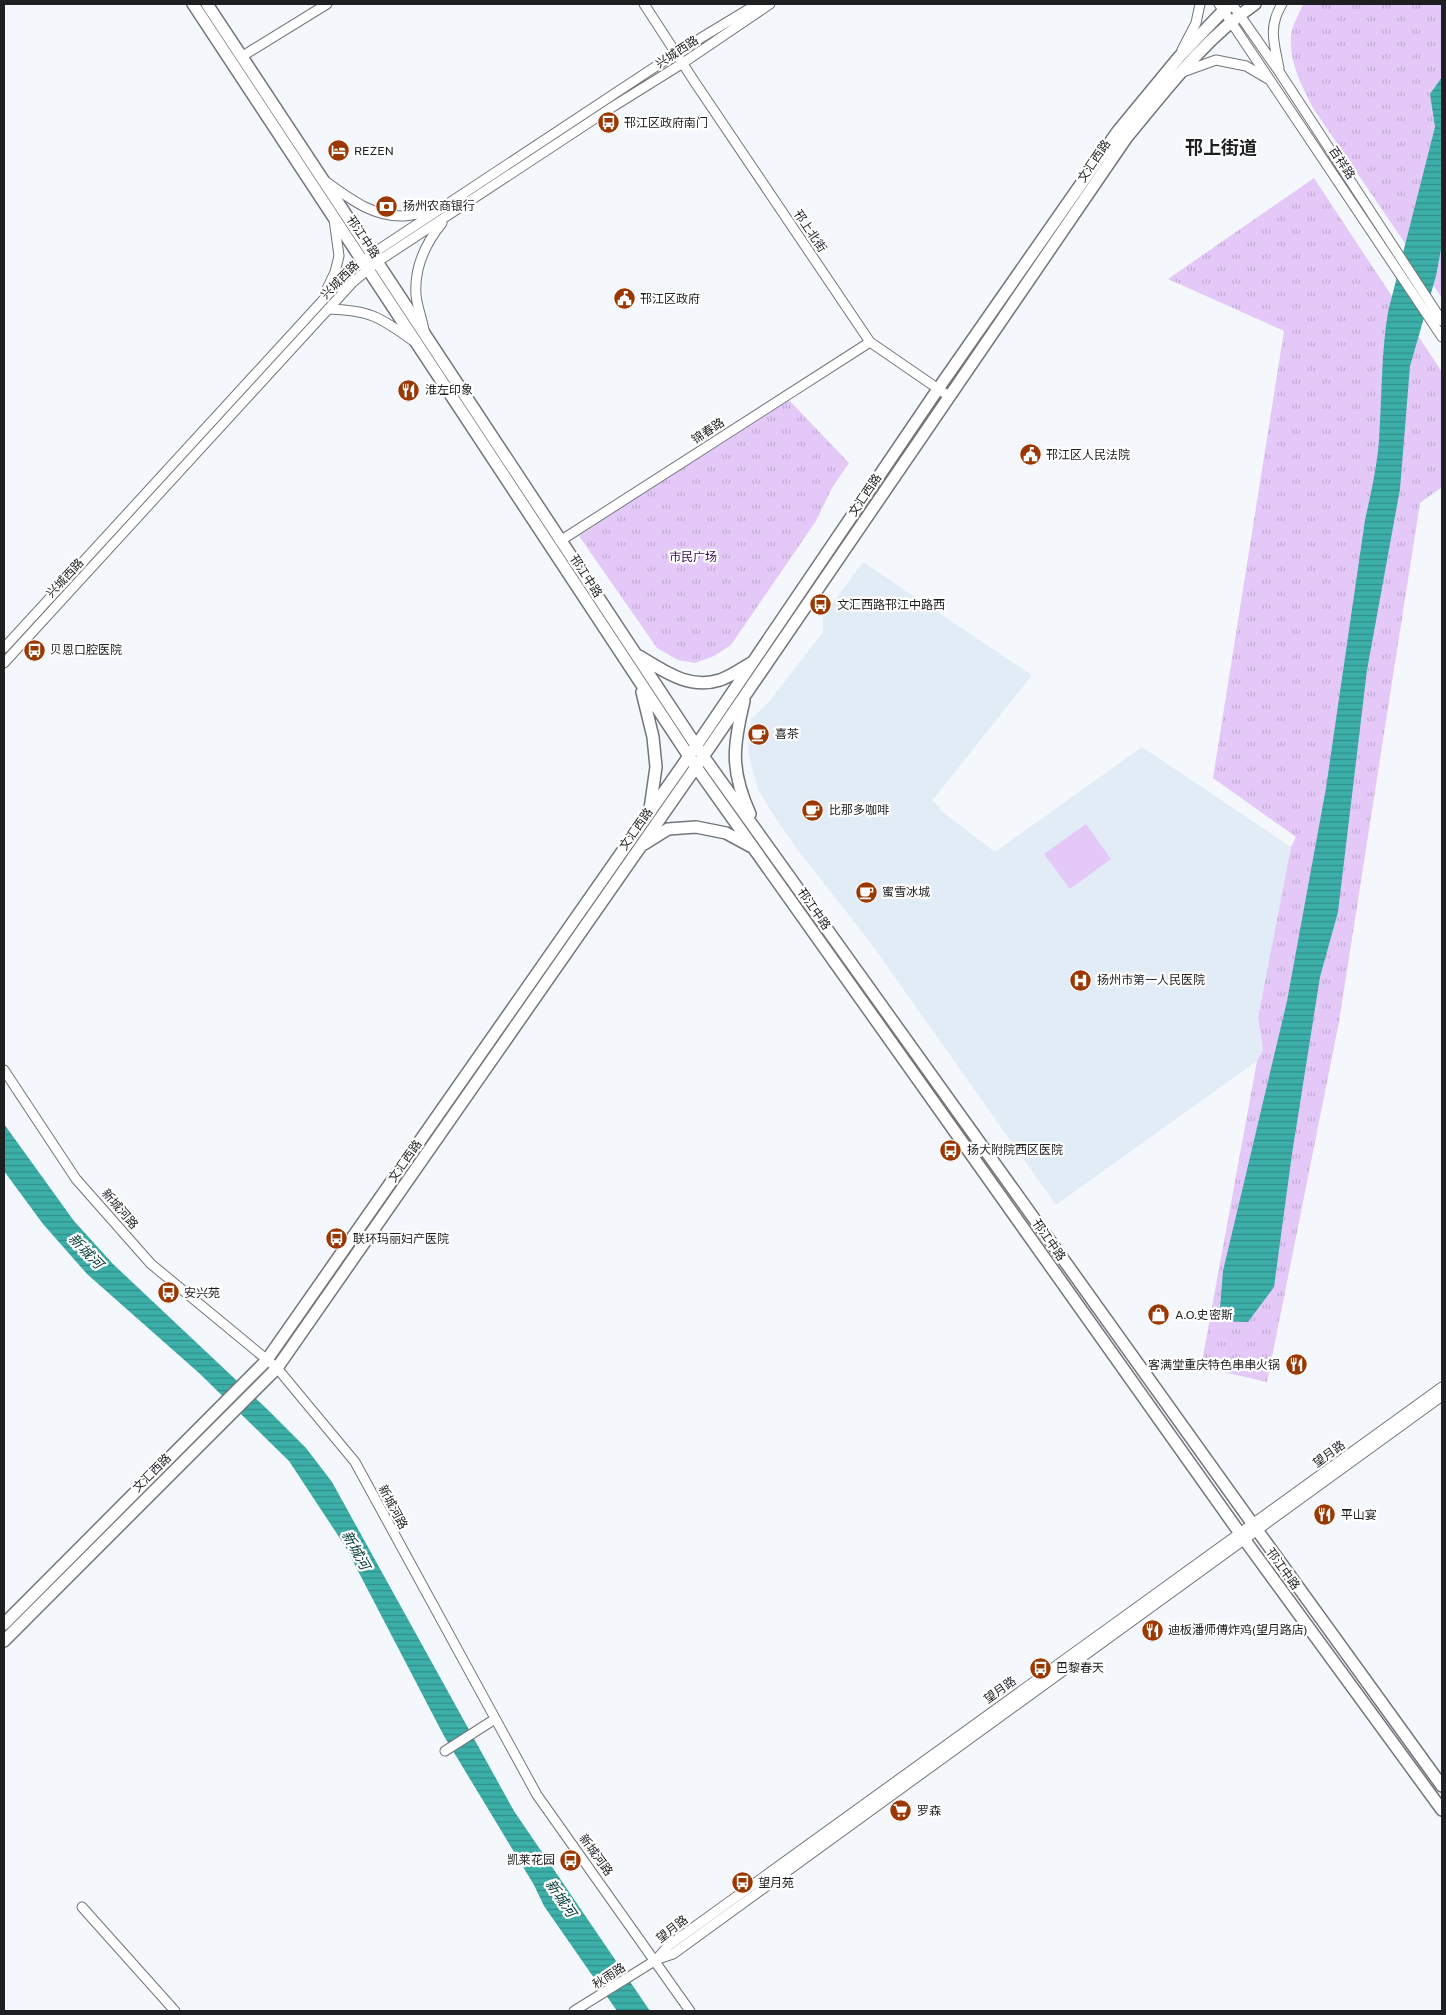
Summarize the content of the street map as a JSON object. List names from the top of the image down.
{
  "streets": {
    "main road": ["文汇西路", "邗江中路"],
    "street": [
      "兴城西路",
      "百祥路",
      "邗上北街",
      "锦春路",
      "新城河路",
      "望月路",
      "秋雨路"
    ]
  },
  "crossings": [
    ["兴城西路", "邗上北街"],
    ["兴城西路", "邗江中路"],
    ["文汇西路", "百祥路"],
    ["文汇西路", "邗上北街"],
    ["文汇西路", "邗江中路"],
    ["文汇西路", "新城河路"],
    ["邗上北街", "锦春路"],
    ["邗江中路", "锦春路"],
    ["邗江中路", "望月路"],
    ["新城河路", "望月路"],
    ["新城河路", "秋雨路"],
    ["望月路", "秋雨路"]
  ],
  "districts": ["邗上街道"],
  "water": ["新城河"],
  "parks": ["市民广场"],
  "places": {
    "bus stop": [
      "邗江区政府南门",
      "文汇西路邗江中路西",
      "贝恩口腔医院",
      "扬大附院西区医院",
      "联环玛丽妇产医院",
      "安兴苑",
      "巴黎春天",
      "凯莱花园",
      "望月苑"
    ],
    "hotel": ["REZEN"],
    "bank": ["扬州农商银行"],
    "public building": ["邗江区政府", "邗江区人民法院"],
    "restaurant": [
      "淮左印象",
      "客满堂重庆特色串串火锅",
      "平山宴",
      "迪板潘师傅炸鸡(望月路店)"
    ],
    "cafe": ["喜茶", "比那多咖啡", "蜜雪冰城"],
    "hospital": ["扬州市第一人民医院"],
    "shop": ["A.O.史密斯"],
    "supermarket": ["罗森"]
  }
}
